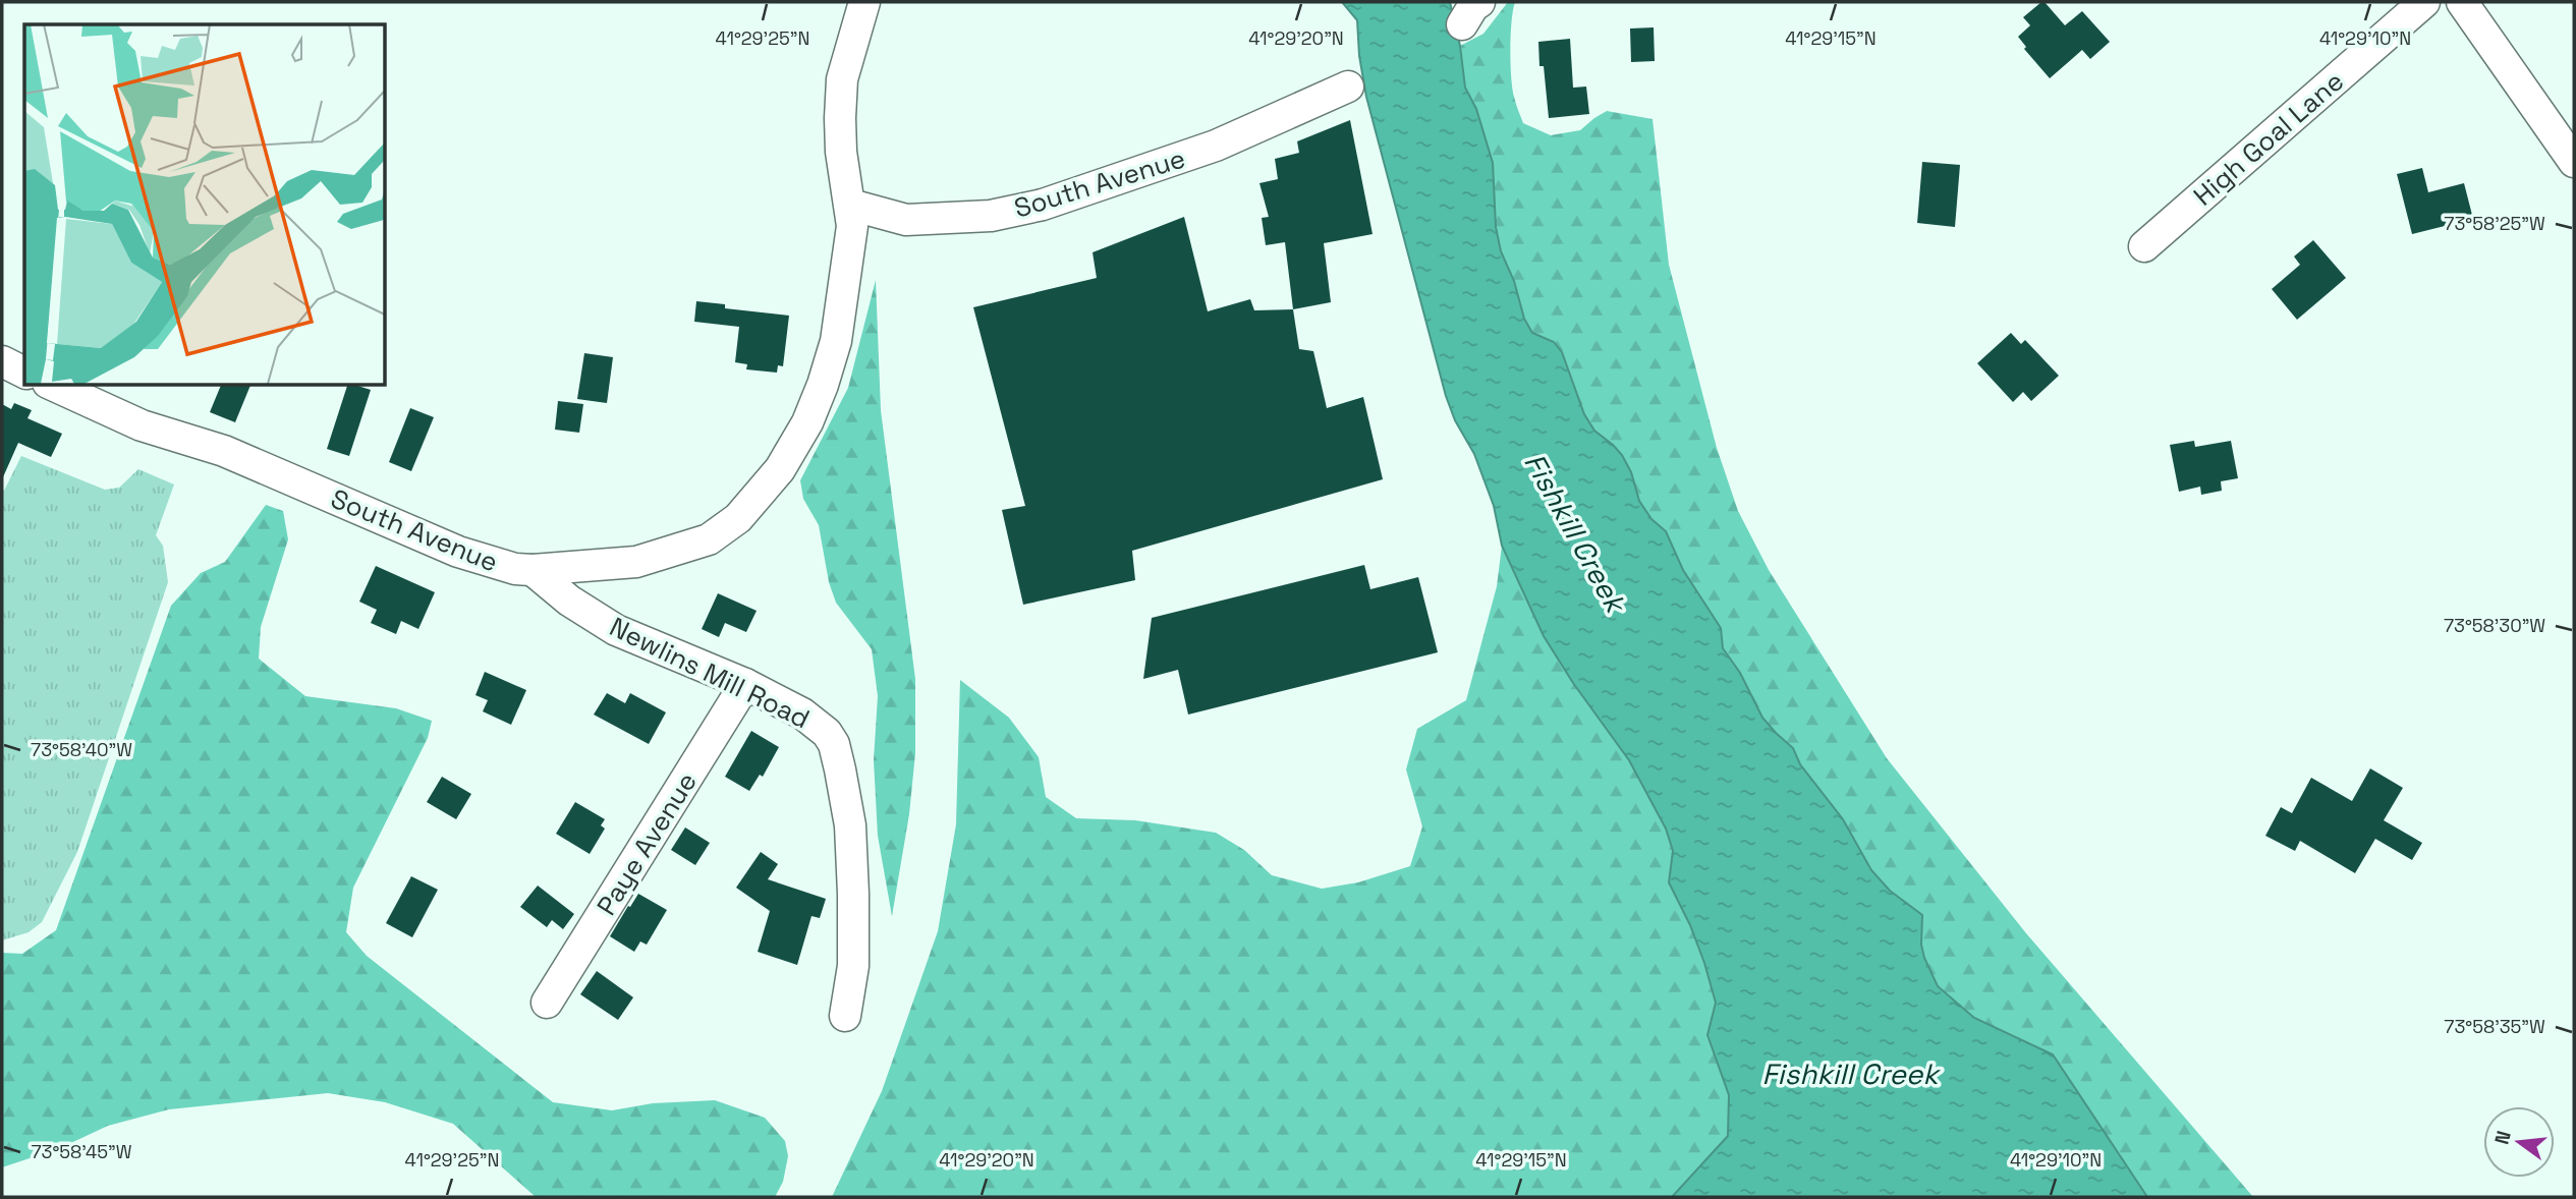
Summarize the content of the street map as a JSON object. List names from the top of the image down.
{
  "streets": {
    "street": [
      "High Goal Lane",
      "South Avenue",
      "Newlins Mill Road",
      "Paye Avenue"
    ]
  },
  "crossings": [
    ["South Avenue", "Newlins Mill Road"],
    ["Newlins Mill Road", "Paye Avenue"]
  ],
  "water": ["Fishkill Creek"],
  "north": "left",
  "coordinates": [
    "41°29'25\"N",
    "41°29'15\"N",
    "41°29'20\"N",
    "41°29'10\"N",
    "73°58'25\"W",
    "73°58'30\"W",
    "73°58'40\"W",
    "73°58'35\"W",
    "73°58'45\"W"
  ]
}
